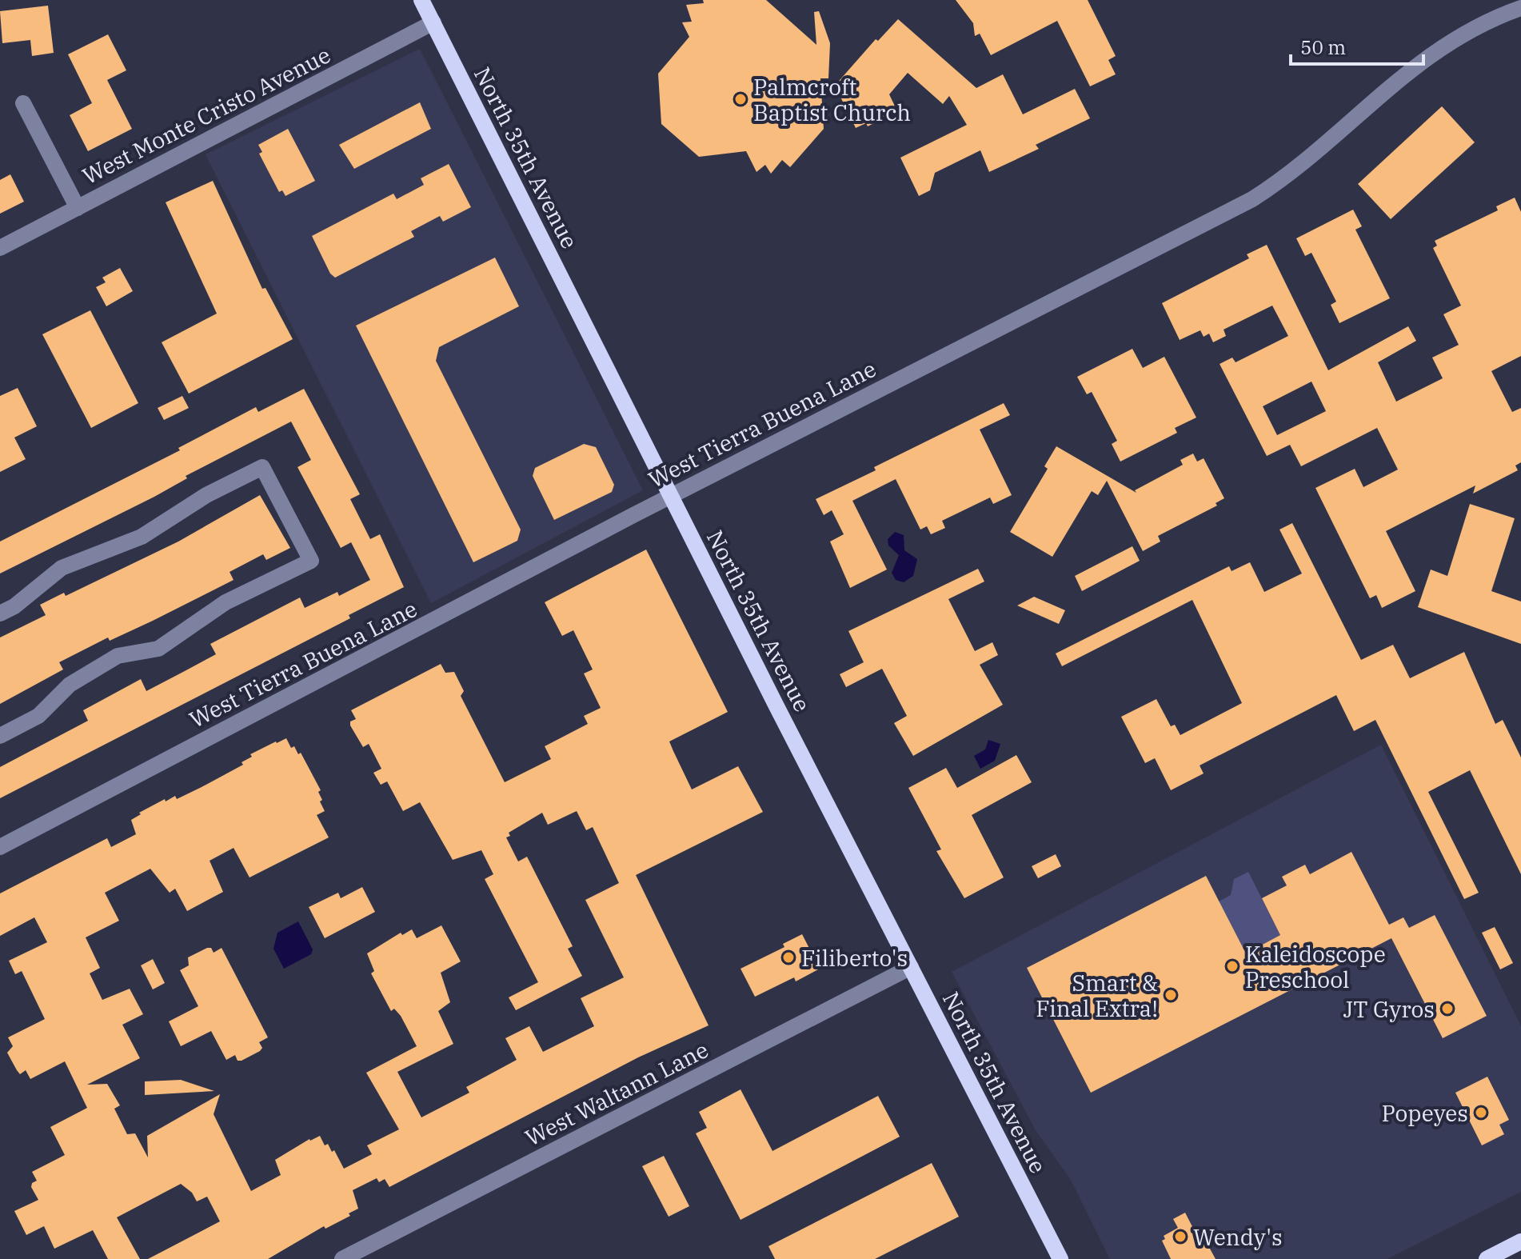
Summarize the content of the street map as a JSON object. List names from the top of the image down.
{
  "streets": {
    "main road": ["North 35th Avenue"],
    "street": ["West Monte Cristo Avenue", "West Tierra Buena Lane", "West Waltann Lane"]
  },
  "crossings": [
    ["West Monte Cristo Avenue", "North 35th Avenue"],
    ["North 35th Avenue", "West Tierra Buena Lane"],
    ["North 35th Avenue", "West Waltann Lane"]
  ],
  "places": [
    "Palmcroft Baptist Church",
    "Filiberto's",
    "Kaleidoscope Preschool",
    "Smart & Final Extra!",
    "JT Gyros",
    "Popeyes",
    "Wendy's"
  ],
  "scale_bar": "50 m"
}
